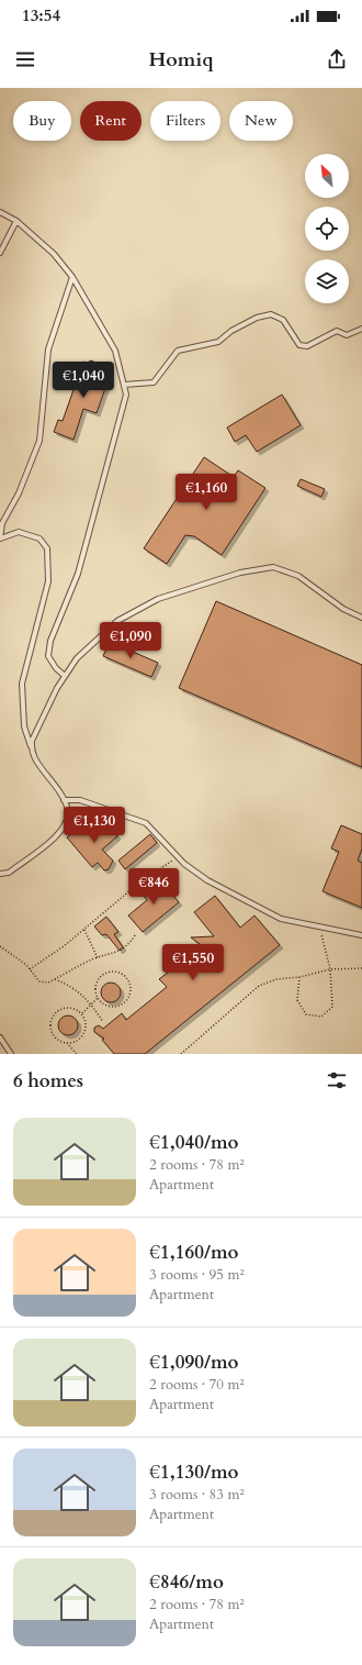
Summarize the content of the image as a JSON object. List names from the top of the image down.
{
  "north": "top left",
  "page": {
    "status": "13:54",
    "header": "Homiq",
    "chip": [
      "Buy",
      "Rent",
      "Filters",
      "New"
    ],
    "price": [
      "€1,040",
      "€1,160",
      "€1,090",
      "€1,130",
      "€846",
      "€1,550"
    ],
    "heading": "6 homes",
    "list": [
      {
        "name": "€1,040/mo",
        "note": "2 rooms · 78 m² · Apartment"
      },
      {
        "name": "€1,160/mo",
        "note": "3 rooms · 95 m² · Apartment"
      },
      {
        "name": "€1,090/mo",
        "note": "2 rooms · 70 m² · Apartment"
      },
      {
        "name": "€1,130/mo",
        "note": "3 rooms · 83 m² · Apartment"
      },
      {
        "name": "€846/mo",
        "note": "2 rooms · 78 m² · Apartment"
      }
    ]
  }
}
